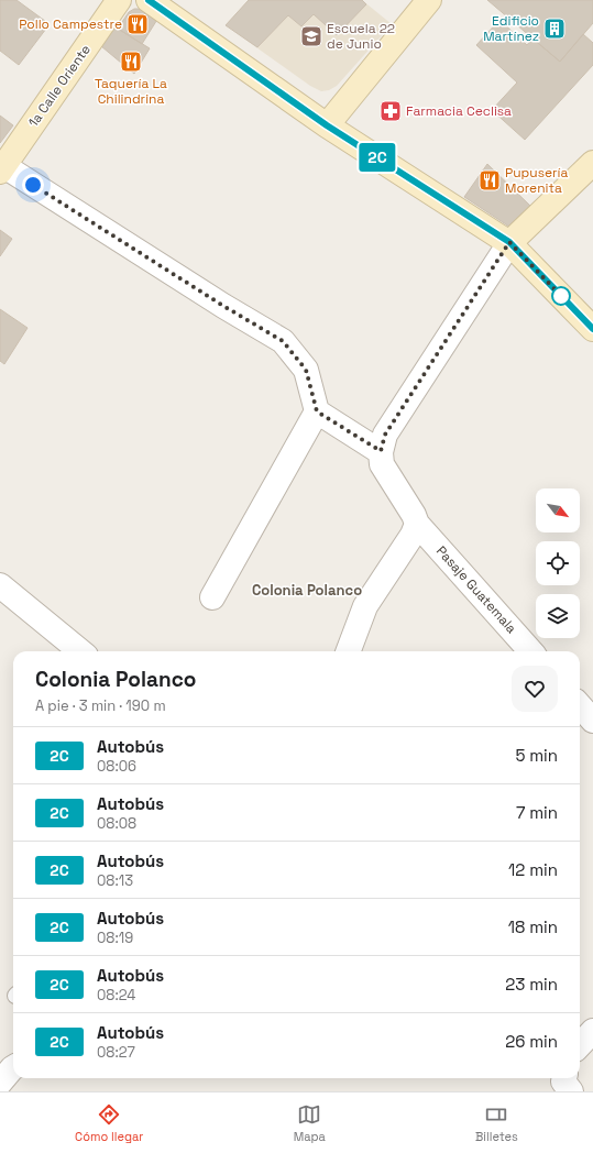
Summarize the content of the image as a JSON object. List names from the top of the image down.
{
  "streets": {
    "main road": ["1a Calle Oriente"],
    "street": ["Pasaje Guatemala"]
  },
  "districts": ["Colonia Polanco"],
  "places": {
    "restaurant": ["Pollo Campestre", "Taquería La Chilindrina", "Pupusería Morenita"],
    "building": ["Edificio Martínez"],
    "school or university": ["Escuela 22 de Junio"],
    "pharmacy": ["Farmacia Ceclisa"]
  },
  "lines": ["bus line 2C"],
  "north": "bottom right",
  "page": {
    "on_map": "2C",
    "heading": ["Colonia Polanco", "A pie · 3 min · 190 m"],
    "list": [
      {
        "mark": "2C",
        "name": "Autobús",
        "note": "08:06",
        "value": "5 min"
      },
      {
        "mark": "2C",
        "name": "Autobús",
        "note": "08:08",
        "value": "7 min"
      },
      {
        "mark": "2C",
        "name": "Autobús",
        "note": "08:13",
        "value": "12 min"
      },
      {
        "mark": "2C",
        "name": "Autobús",
        "note": "08:19",
        "value": "18 min"
      },
      {
        "mark": "2C",
        "name": "Autobús",
        "note": "08:24",
        "value": "23 min"
      },
      {
        "mark": "2C",
        "name": "Autobús",
        "note": "08:27",
        "value": "26 min"
      }
    ],
    "tabs": ["Cómo llegar", "Mapa", "Billetes"]
  }
}
